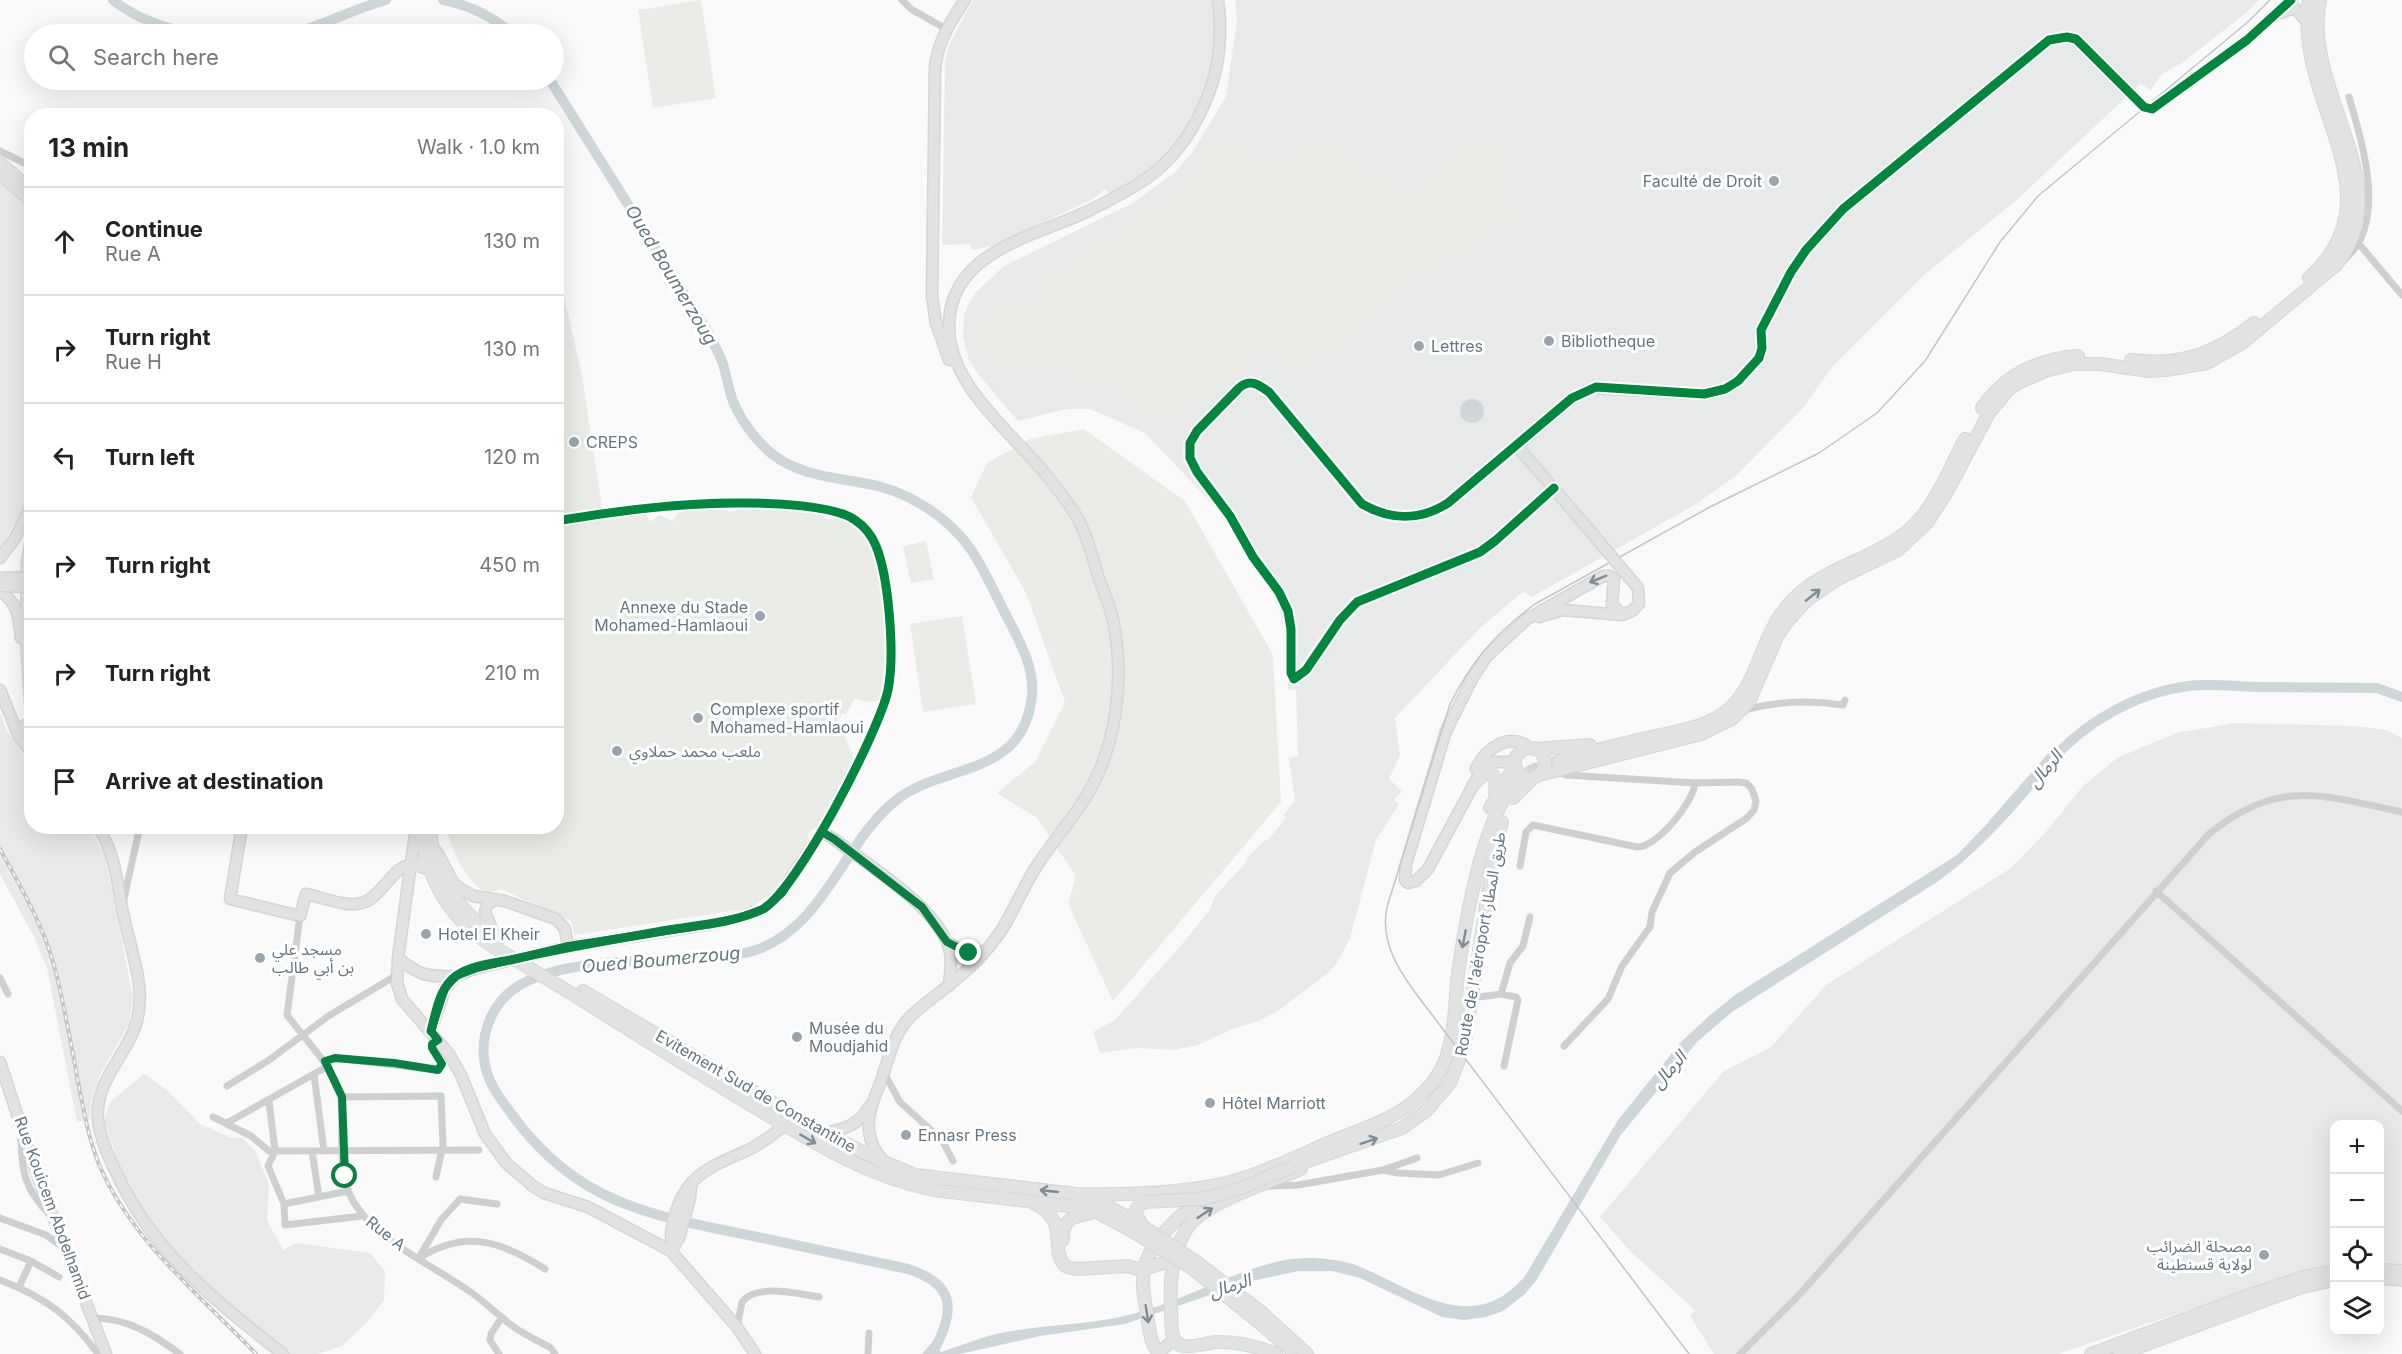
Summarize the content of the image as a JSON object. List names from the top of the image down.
{
  "streets": {
    "highway": ["Route de l'aéroport طريق المطار", "Evitement Sud de Constantine"],
    "street": ["Rue Kouicem Abdelhamid", "Rue A"]
  },
  "crossings": [
    ["Route de l'aéroport طريق المطار", "Evitement Sud de Constantine"]
  ],
  "water": ["Oued Boumerzoug", "الرمال"],
  "places": [
    "Faculté de Droit",
    "Bibliotheque",
    "Lettres",
    "CREPS",
    "Annexe du Stade Mohamed-Hamlaoui",
    "Complexe sportif Mohamed-Hamlaoui",
    "ملعب محمد حملاوي",
    "Hotel El Kheir",
    "مسجد علي بن أبي طالب",
    "Musée du Moudjahid",
    "Hôtel Marriott",
    "Ennasr Press",
    "مصحلة الضرائب لولاية قسنطينة"
  ],
  "page": {
    "search": "Search here",
    "heading": ["13 min", "Walk · 1.0 km"],
    "list": [
      ["Continue", "Rue A", "130 m"],
      ["Turn right", "Rue H", "130 m"],
      ["Turn left", "120 m"],
      ["Turn right", "450 m"],
      ["Turn right", "210 m"],
      "Arrive at destination"
    ],
    "map_buttons": ["+", "−"]
  }
}
